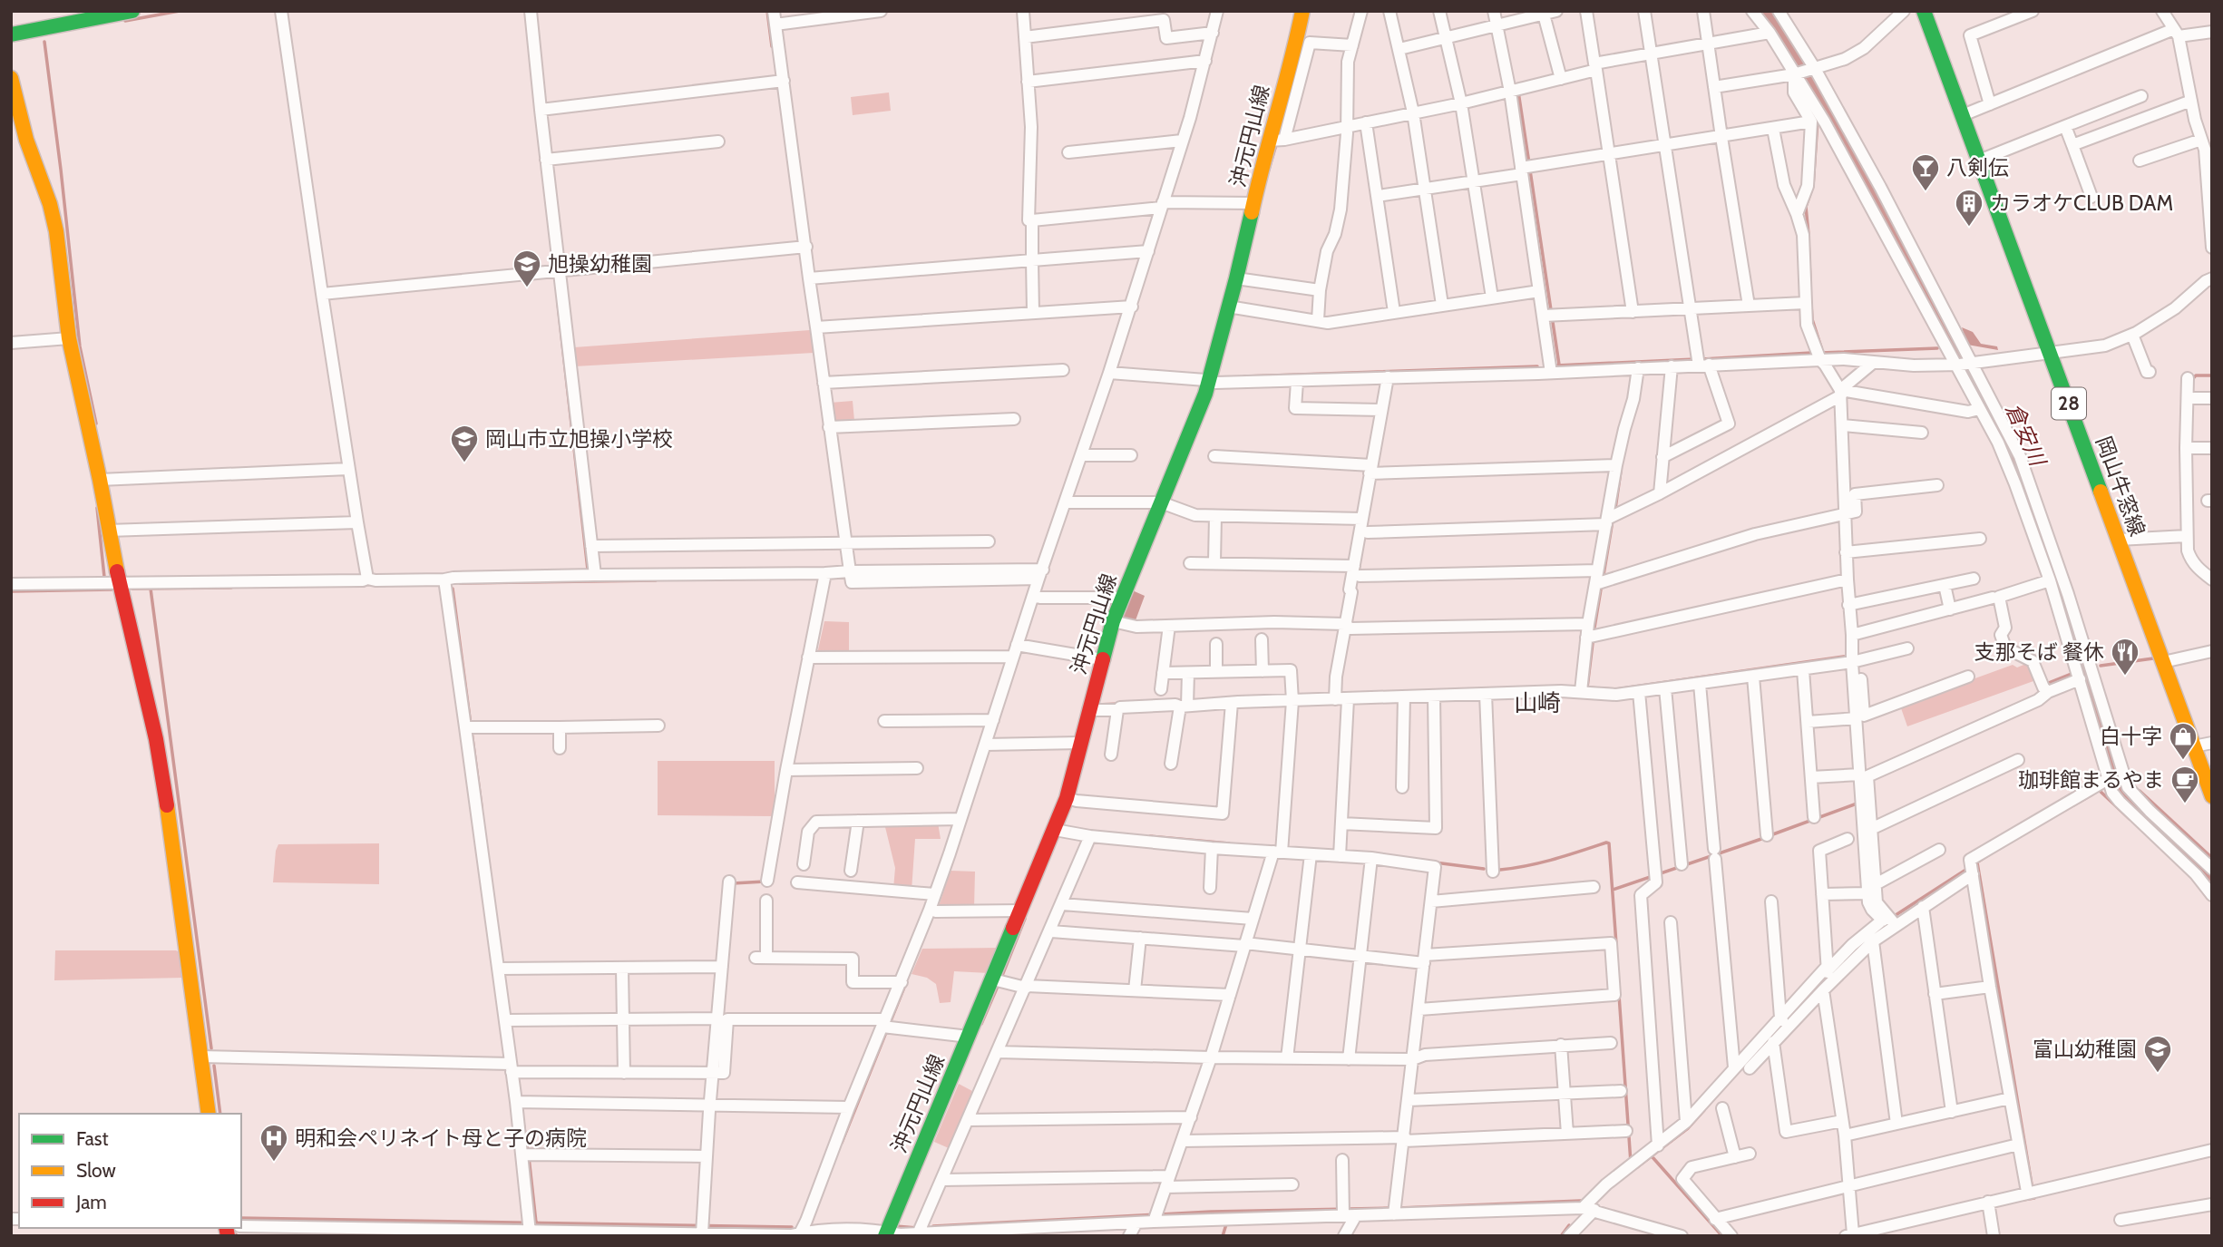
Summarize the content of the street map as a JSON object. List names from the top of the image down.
{
  "streets": {
    "main road": ["沖元円山線", "28", "岡山牛窓線"]
  },
  "districts": ["山崎"],
  "water": ["倉安川"],
  "places": {
    "bar": ["八剣伝"],
    "building": ["カラオケCLUB DAM"],
    "school or university": ["旭操幼稚園", "岡山市立旭操小学校", "富山幼稚園"],
    "restaurant": ["支那そば 餐休"],
    "shop": ["白十字"],
    "cafe": ["珈琲館まるやま"],
    "hospital": ["明和会ペリネイト母と子の病院"]
  },
  "legend": ["Fast", "Slow", "Jam"]
}
